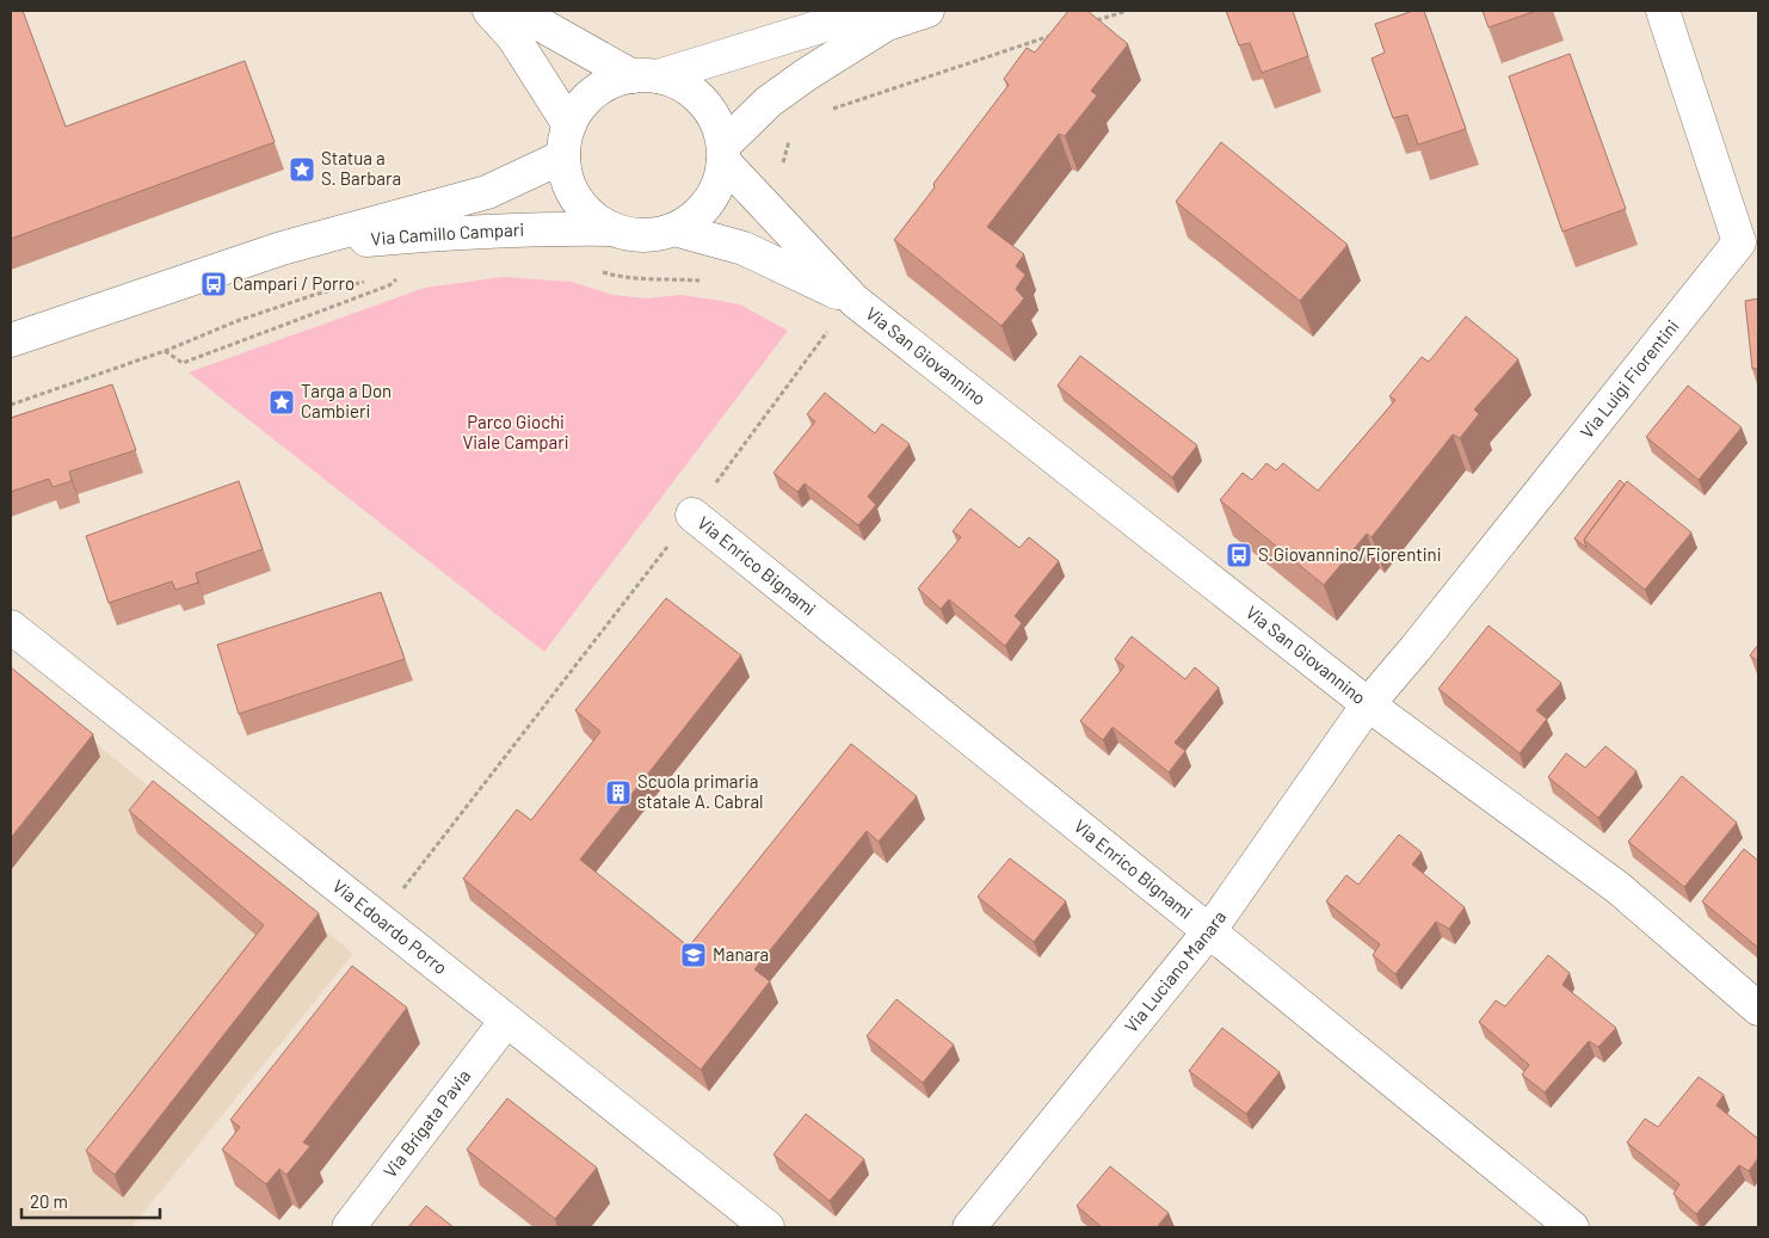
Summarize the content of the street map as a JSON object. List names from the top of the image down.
{
  "streets": {
    "street": [
      "Via Camillo Campari",
      "Via San Giovannino",
      "Via Luigi Fiorentini",
      "Via Enrico Bignami",
      "Via Edoardo Porro",
      "Via Luciano Manara",
      "Via Brigata Pavia"
    ]
  },
  "crossings": [
    ["Via Camillo Campari", "Via San Giovannino"],
    ["Via San Giovannino", "Via Luigi Fiorentini"],
    ["Via San Giovannino", "Via Luciano Manara"],
    ["Via Luigi Fiorentini", "Via Luciano Manara"],
    ["Via Enrico Bignami", "Via Luciano Manara"],
    ["Via Edoardo Porro", "Via Brigata Pavia"]
  ],
  "parks": ["Parco Giochi Viale Campari"],
  "places": {
    "place": ["Statua a S. Barbara", "Targa a Don Cambieri"],
    "bus stop": ["Campari / Porro", "S.Giovannino/Fiorentini"],
    "building": ["Scuola primaria statale A. Cabral"],
    "school or university": ["Manara"]
  },
  "scale_bar": "20 m"
}
